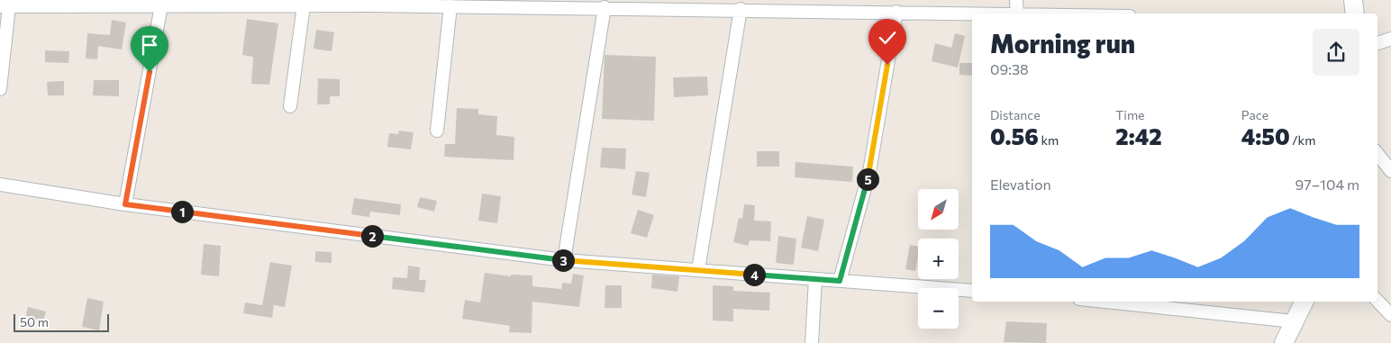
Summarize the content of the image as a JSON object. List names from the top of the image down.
{
  "scale_bar": "50 m",
  "north": "bottom left",
  "page": {
    "heading": ["Morning run", "09:38"],
    "stats": [
      ["Distance", "0.56 km"],
      ["Time", "2:42"],
      ["Pace", "4:50 /km"]
    ],
    "chart": ["Elevation", "97–104 m"],
    "pins": [
      "5",
      "1",
      "2",
      "3",
      "4"
    ],
    "map_buttons": ["+", "−"],
    "scale": "50 m"
  }
}
